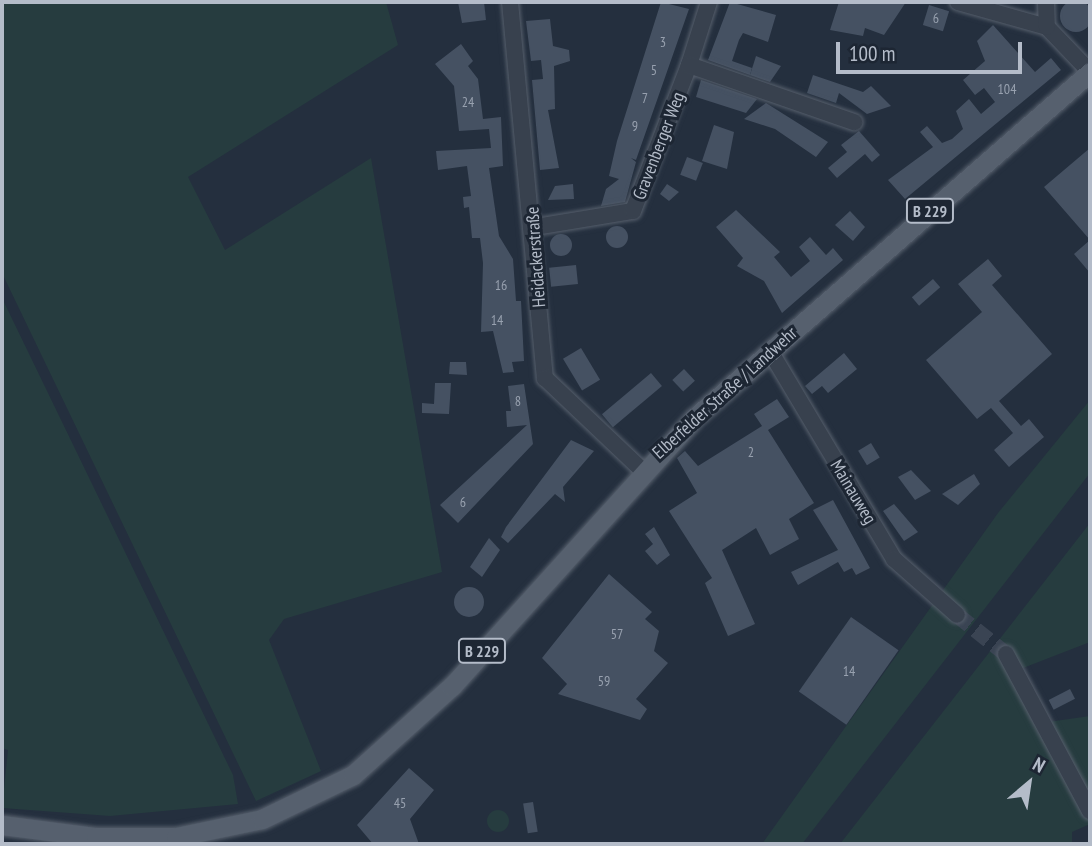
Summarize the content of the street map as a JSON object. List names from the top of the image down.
{
  "streets": {
    "main road": ["B 229", "Elberfelder Straße / Landwehr"],
    "street": ["Gravenberger Weg", "Heidackerstraße", "Mainauweg"]
  },
  "crossings": [
    ["Gravenberger Weg", "Heidackerstraße"],
    ["Heidackerstraße", "Elberfelder Straße / Landwehr"],
    ["Elberfelder Straße / Landwehr", "Mainauweg"]
  ],
  "house_numbers": [
    "6",
    "3",
    "5",
    "104",
    "7",
    "24",
    "9",
    "16",
    "14",
    "8",
    "2",
    "6",
    "57",
    "14",
    "59",
    "45"
  ],
  "scale_bar": "100 m",
  "north": "top right"
}
